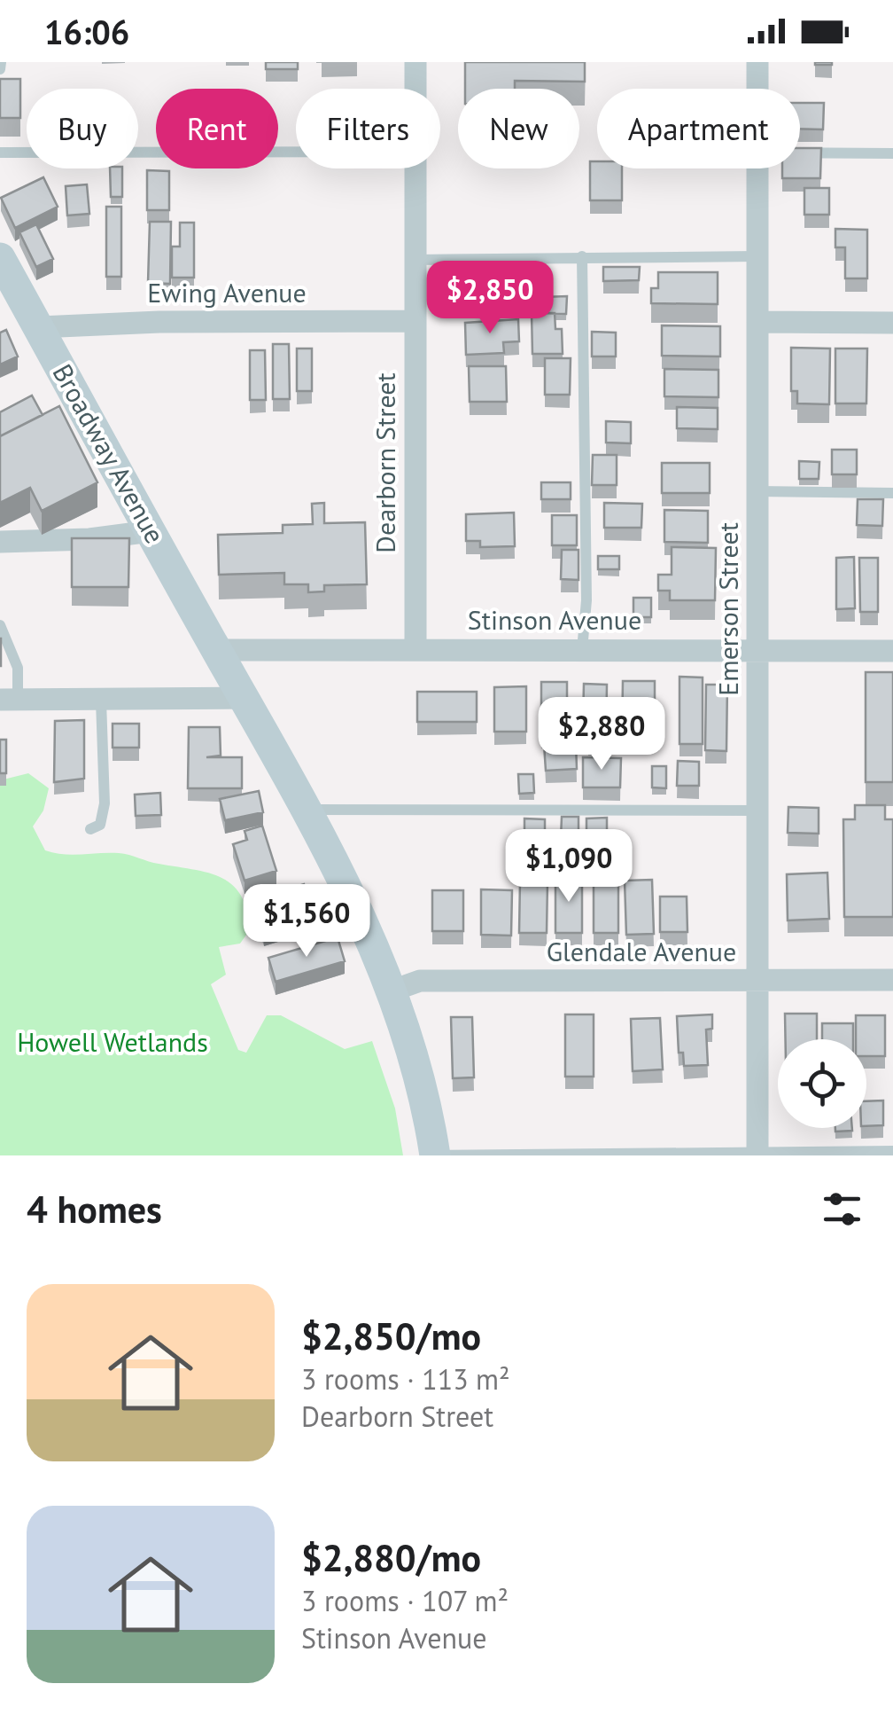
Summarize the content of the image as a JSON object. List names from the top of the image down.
{
  "streets": {
    "main road": ["Broadway Avenue"],
    "street": [
      "Ewing Avenue",
      "Dearborn Street",
      "Emerson Street",
      "Stinson Avenue",
      "Glendale Avenue"
    ]
  },
  "crossings": [
    ["Ewing Avenue", "Broadway Avenue"],
    ["Ewing Avenue", "Dearborn Street"],
    ["Broadway Avenue", "Stinson Avenue"],
    ["Dearborn Street", "Stinson Avenue"],
    ["Emerson Street", "Stinson Avenue"],
    ["Emerson Street", "Glendale Avenue"]
  ],
  "parks": ["Howell Wetlands"],
  "page": {
    "status": "16:06",
    "chip": [
      "Buy",
      "Rent",
      "Filters",
      "New",
      "Apartment"
    ],
    "price": [
      "$2,850",
      "$2,880",
      "$1,090",
      "$1,560"
    ],
    "heading": "4 homes",
    "list": [
      {
        "name": "$2,850/mo",
        "note": "3 rooms · 113 m² · Dearborn Street"
      },
      {
        "name": "$2,880/mo",
        "note": "3 rooms · 107 m² · Stinson Avenue"
      }
    ]
  }
}
